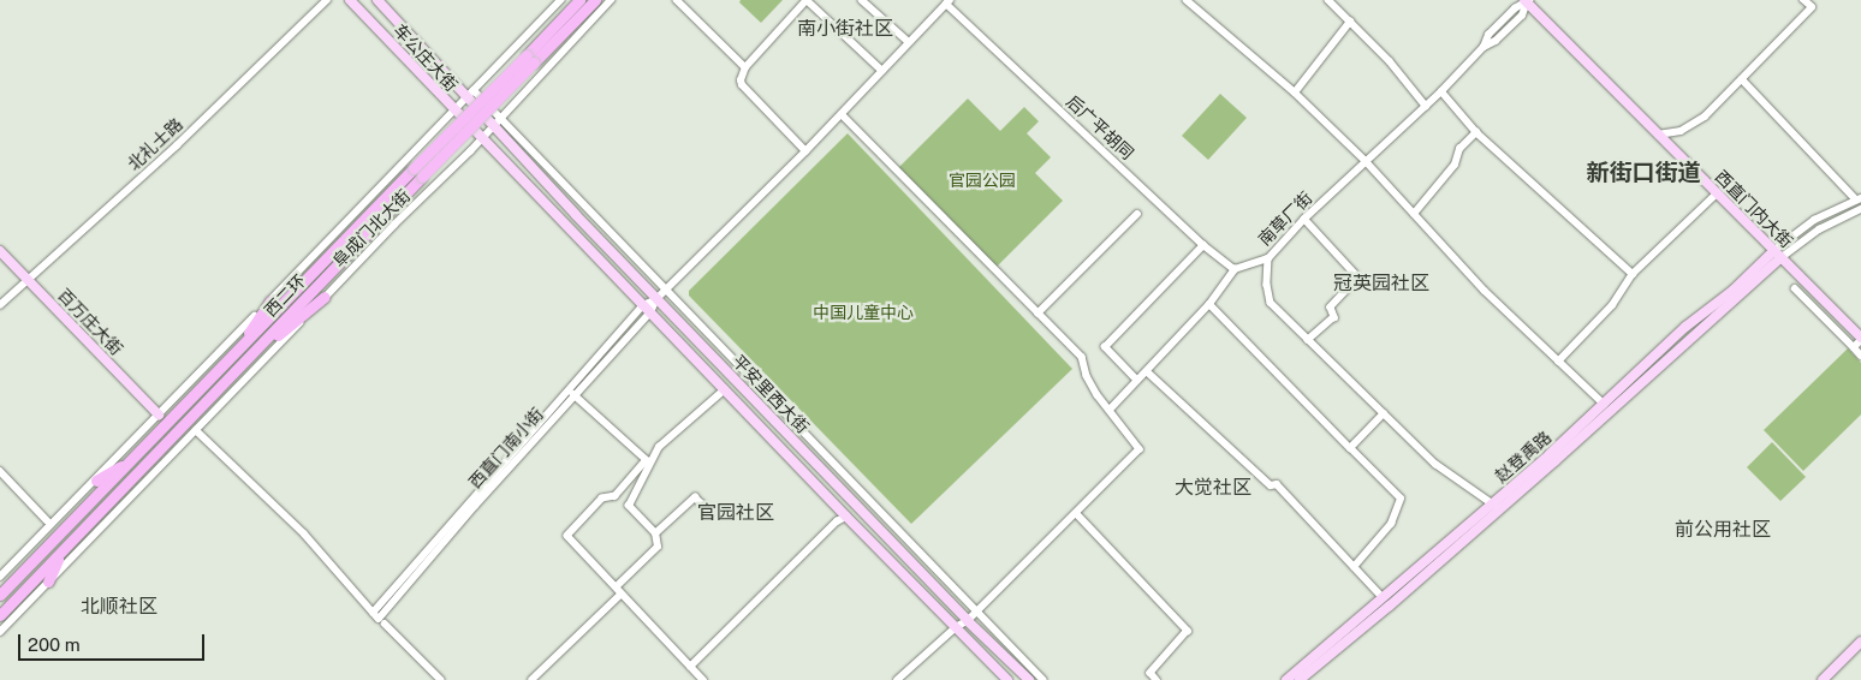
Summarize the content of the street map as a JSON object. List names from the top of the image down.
{
  "streets": {
    "highway": ["西二环"],
    "main road": [
      "车公庄大街",
      "西直门内大街",
      "百万庄大街",
      "平安里西大街",
      "赵登禹路"
    ],
    "street": [
      "后广平胡同",
      "北礼士路",
      "南草厂街",
      "阜成门北大街",
      "西直门南小街"
    ]
  },
  "crossings": [
    ["车公庄大街", "阜成门北大街"],
    ["车公庄大街", "平安里西大街"],
    ["后广平胡同", "南草厂街"],
    ["后广平胡同", "西直门南小街"],
    ["北礼士路", "百万庄大街"],
    ["西直门内大街", "南草厂街"],
    ["西直门内大街", "赵登禹路"],
    ["阜成门北大街", "百万庄大街"],
    ["阜成门北大街", "平安里西大街"],
    ["阜成门北大街", "西直门南小街"],
    ["平安里西大街", "西直门南小街"]
  ],
  "districts": [
    "南小街社区",
    "新街口街道",
    "冠英园社区",
    "大觉社区",
    "官园社区",
    "前公用社区",
    "北顺社区"
  ],
  "parks": ["官园公园", "中国儿童中心"],
  "scale_bar": "200 m"
}
